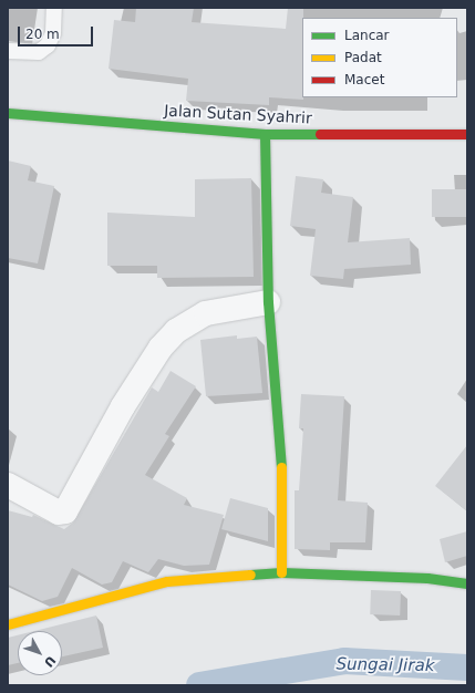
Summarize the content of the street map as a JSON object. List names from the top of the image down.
{
  "streets": {
    "street": ["Jalan Sutan Syahrir"]
  },
  "water": ["Sungai Jirak"],
  "legend": ["Lancar", "Padat", "Macet"],
  "scale_bar": "20 m",
  "north": "bottom right"
}
